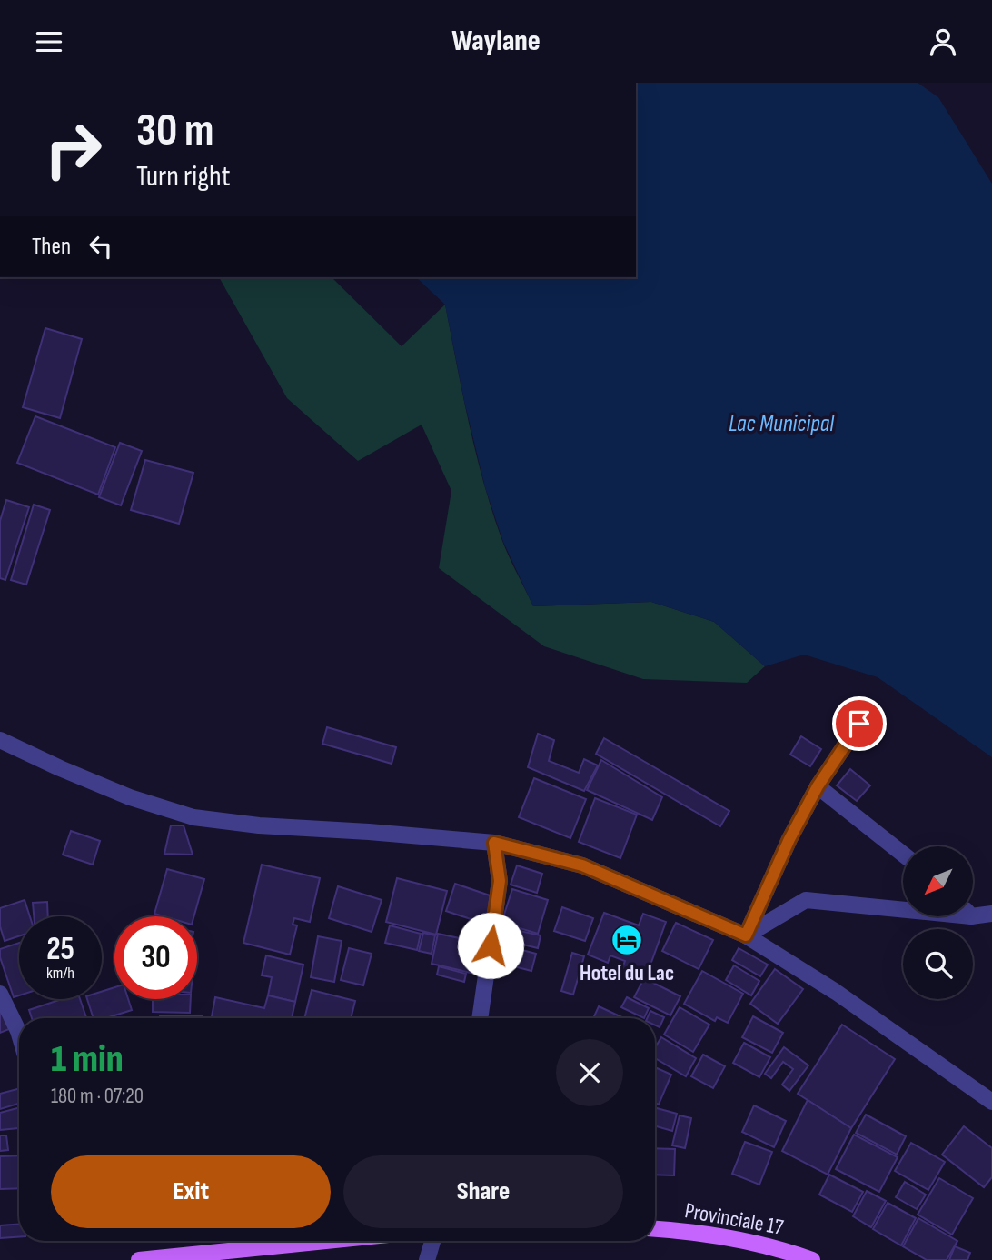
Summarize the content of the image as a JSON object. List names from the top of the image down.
{
  "streets": {
    "main road": ["Provinciale 17"]
  },
  "water": ["Lac Municipal"],
  "places": {
    "hotel": ["Hotel du Lac"]
  },
  "north": "bottom left",
  "page": {
    "header": "Waylane",
    "turn": ["30 m", "Turn right"],
    "then": "Then",
    "speed": "25 km/h",
    "limit": "30",
    "heading": ["1 min", "180 m · 07:20"],
    "buttons": ["Exit", "Share"]
  }
}
